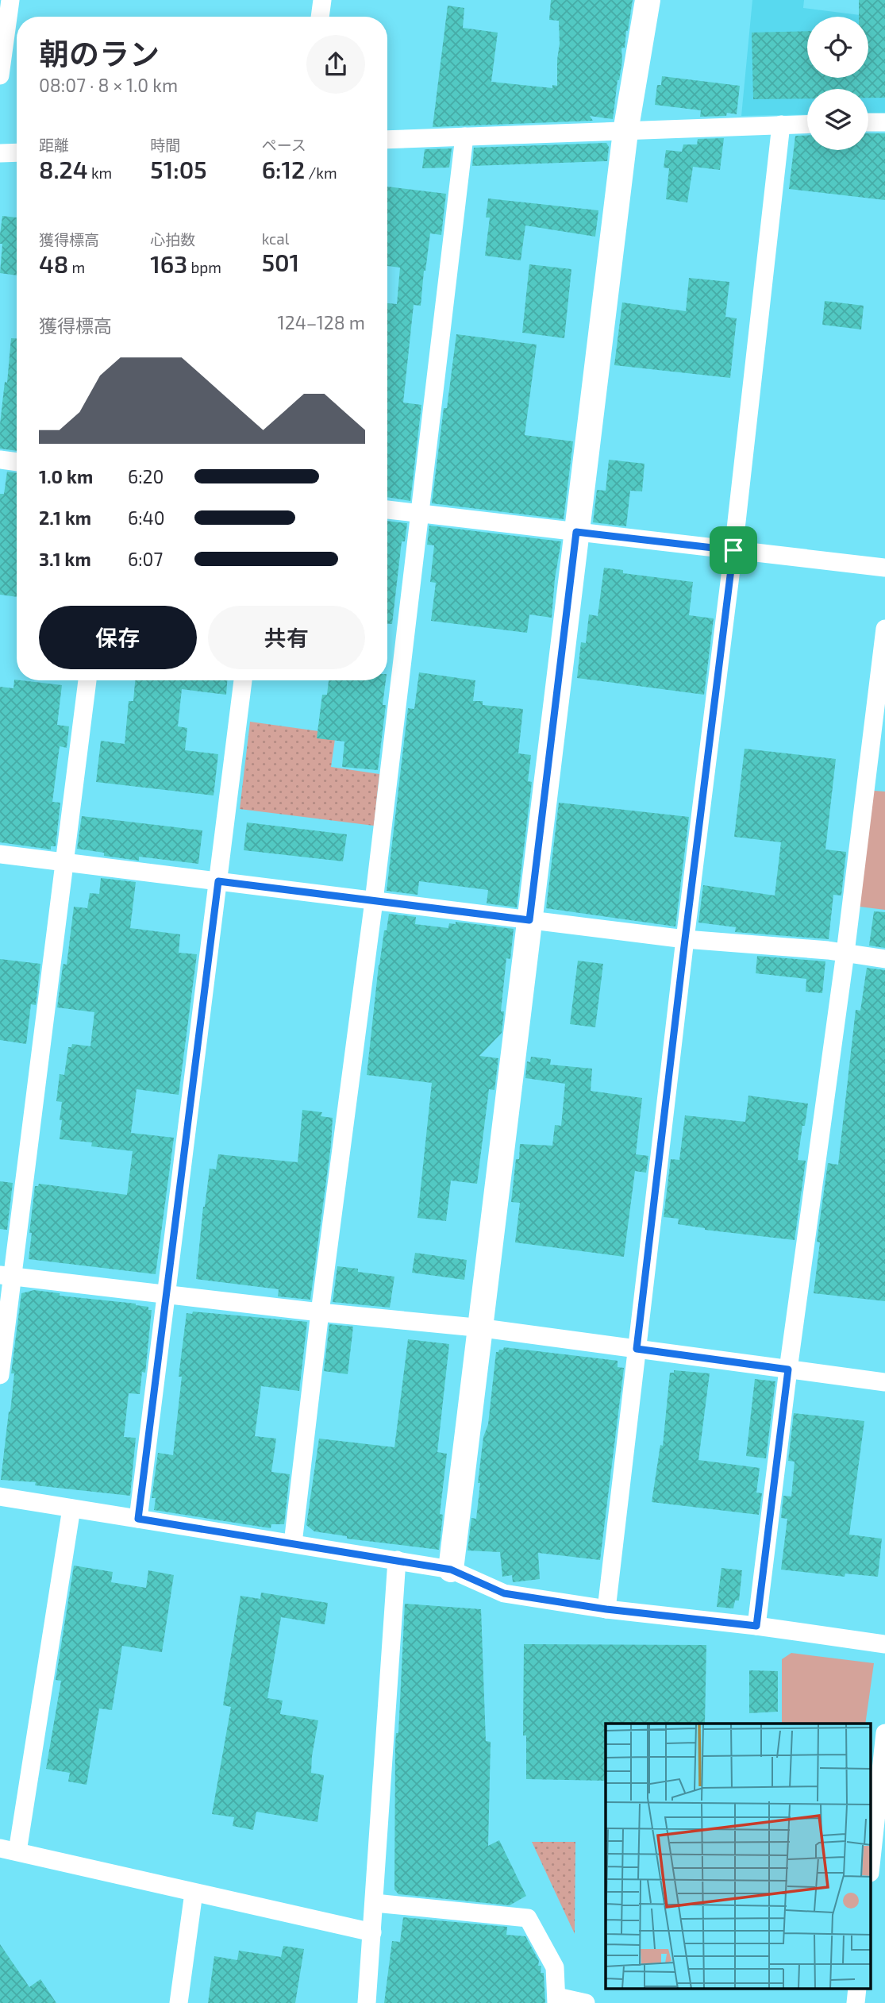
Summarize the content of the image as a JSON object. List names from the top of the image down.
{
  "page": {
    "heading": ["朝のラン", "08:07 · 8 × 1.0 km"],
    "stats": [
      ["距離", "8.24 km"],
      ["時間", "51:05"],
      ["ペース", "6:12 /km"],
      ["獲得標高", "48 m"],
      ["心拍数", "163 bpm"],
      ["kcal", "501"]
    ],
    "chart": ["獲得標高", "124–128 m"],
    "list": [
      {
        "name": "1.0 km",
        "note": "6:20"
      },
      {
        "name": "2.1 km",
        "note": "6:40"
      },
      {
        "name": "3.1 km",
        "note": "6:07"
      }
    ],
    "buttons": ["保存", "共有"]
  }
}
